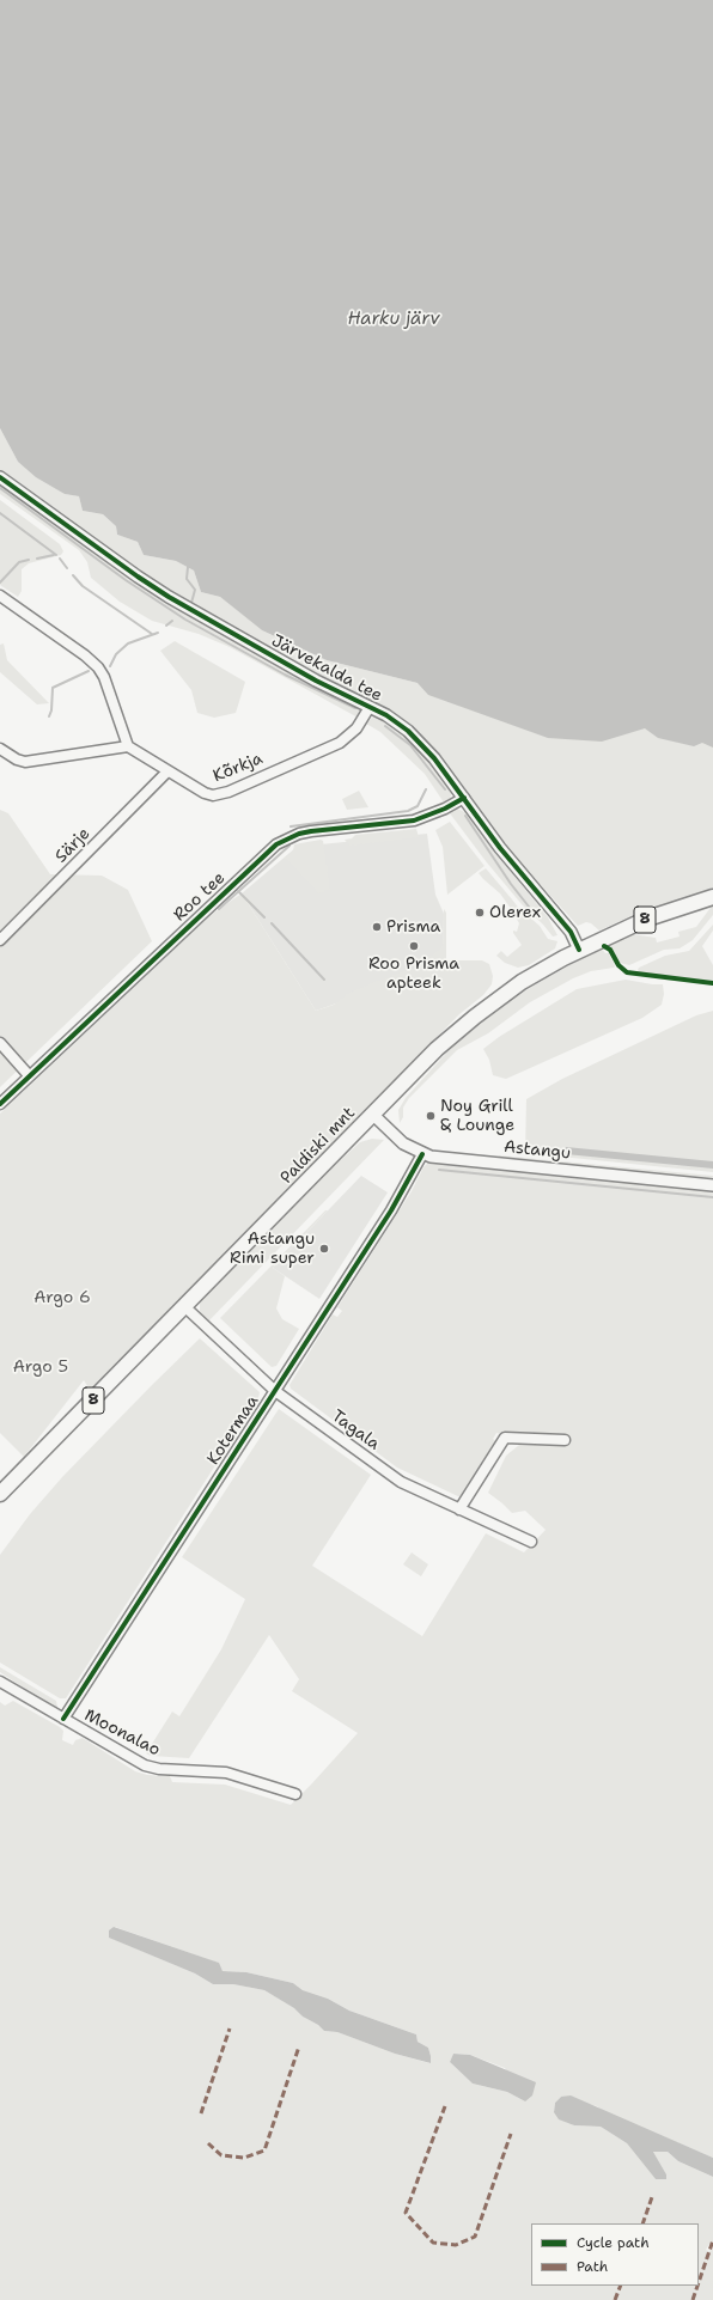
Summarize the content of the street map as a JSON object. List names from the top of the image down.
{
  "streets": {
    "main road": ["8", "Paldiski mnt"],
    "street": [
      "Järvekalda tee",
      "Kõrkja",
      "Särje",
      "Roo tee",
      "Astangu",
      "Kotermaa",
      "Tagala",
      "Moonalao"
    ]
  },
  "crossings": [
    ["Järvekalda tee", "Kõrkja"],
    ["Järvekalda tee", "Roo tee"],
    ["Järvekalda tee", "Paldiski mnt"],
    ["Kõrkja", "Särje"],
    ["Paldiski mnt", "Astangu"],
    ["Paldiski mnt", "Tagala"],
    ["Astangu", "Kotermaa"],
    ["Kotermaa", "Tagala"],
    ["Kotermaa", "Moonalao"]
  ],
  "water": ["Harku järv"],
  "parks": ["Argo 6", "Argo 5"],
  "places": [
    "Olerex",
    "Prisma",
    "Roo Prisma apteek",
    "Noy Grill & Lounge",
    "Astangu Rimi super"
  ],
  "legend": ["Cycle path", "Path"]
}
